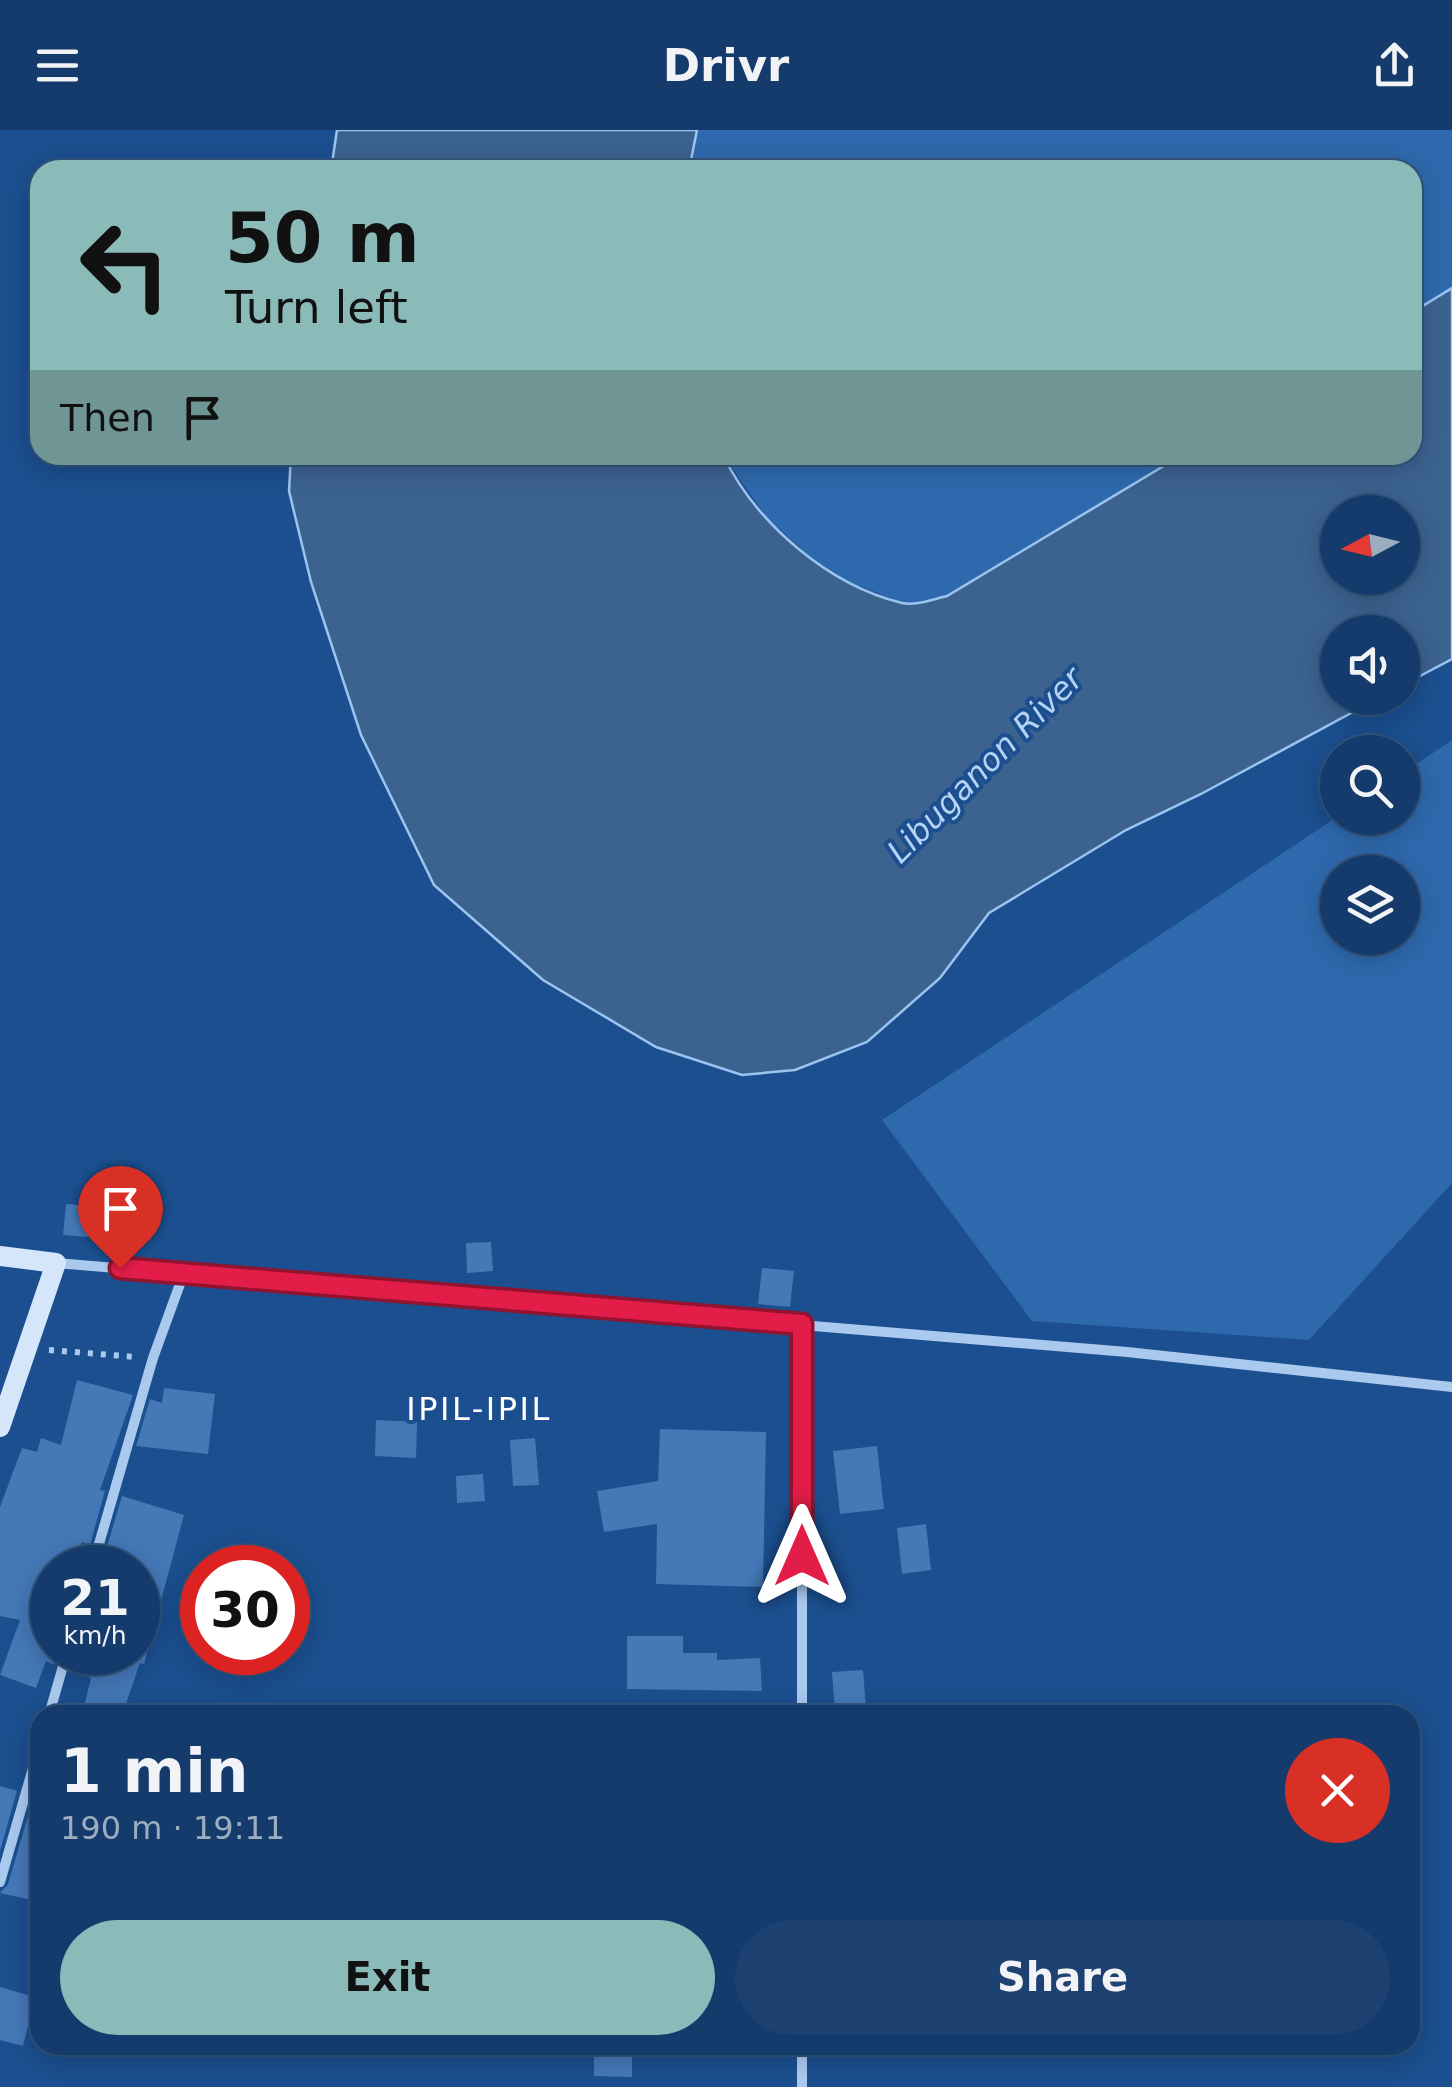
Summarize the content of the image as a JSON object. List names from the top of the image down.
{
  "districts": ["IPIL-IPIL"],
  "water": ["Libuganon River"],
  "north": "left",
  "page": {
    "header": "Drivr",
    "turn": ["50 m", "Turn left"],
    "then": "Then",
    "speed": "21 km/h",
    "limit": "30",
    "heading": ["1 min", "190 m · 19:11"],
    "buttons": ["Exit", "Share"]
  }
}
